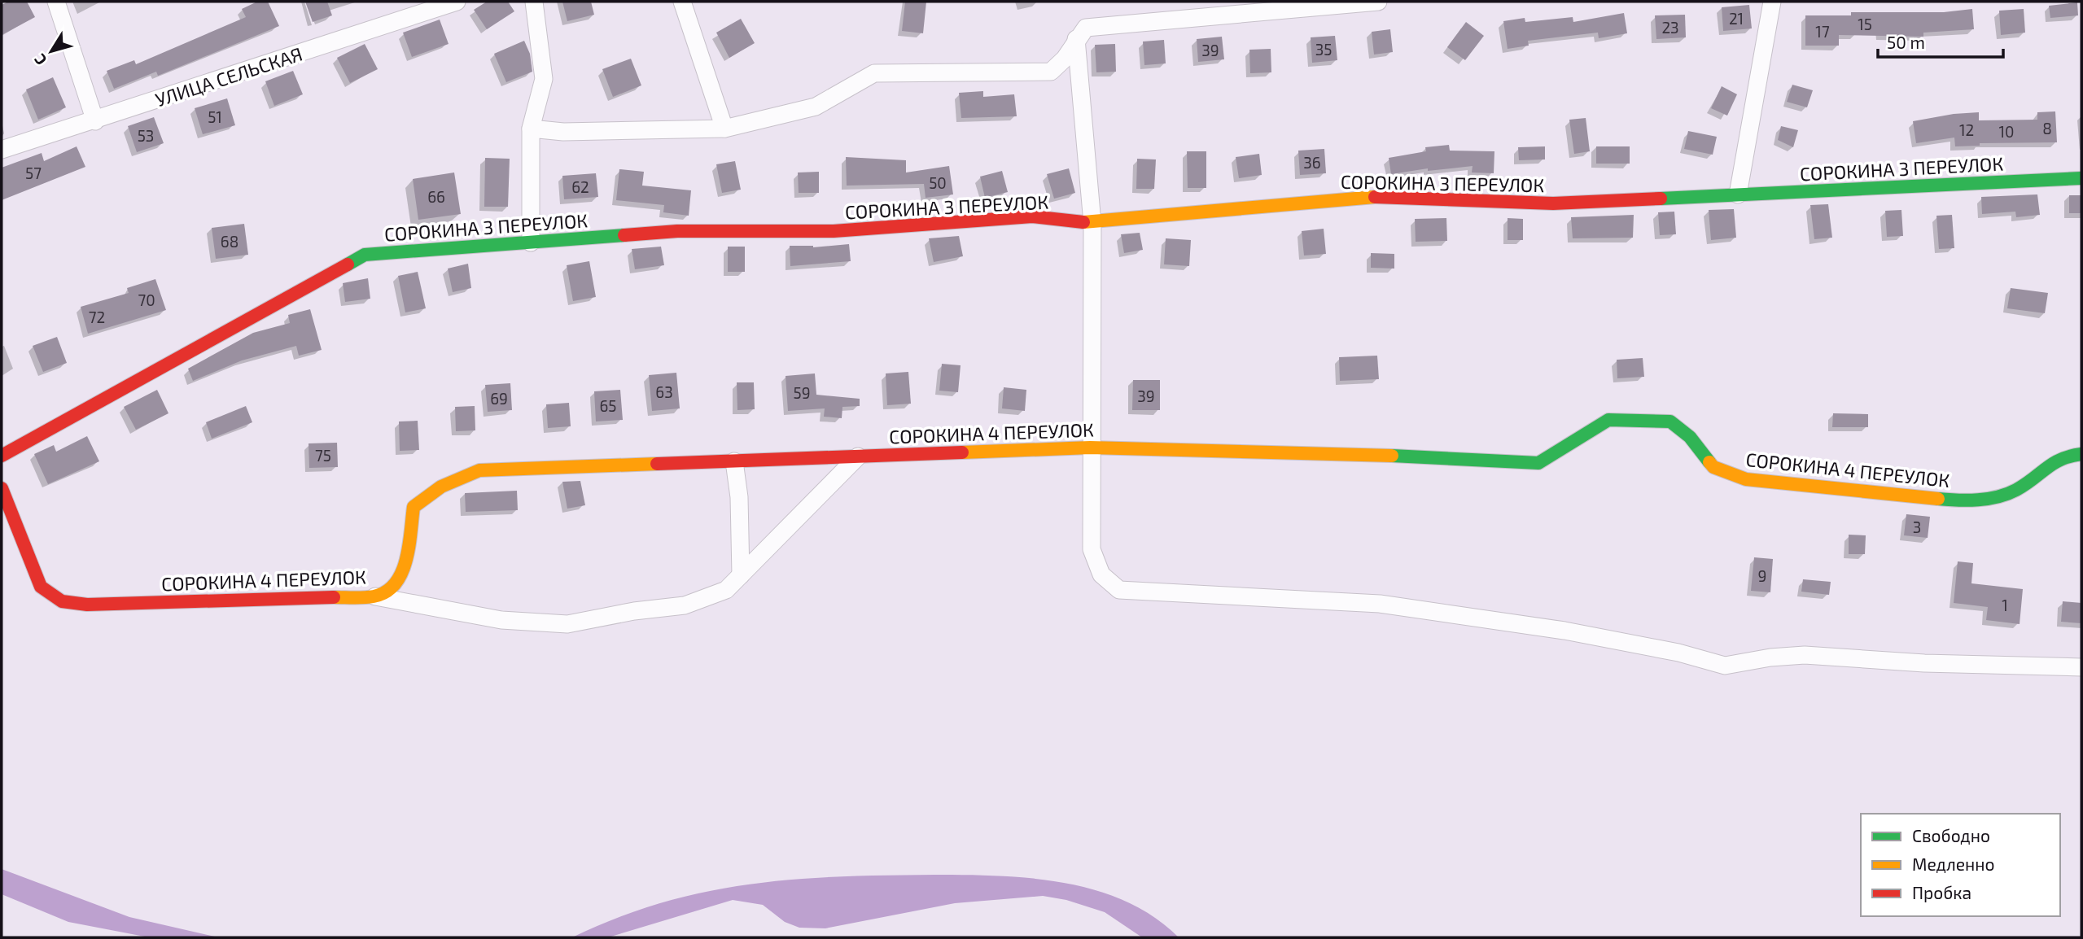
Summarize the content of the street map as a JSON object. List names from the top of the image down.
{
  "streets": {
    "street": ["УЛИЦА СЕЛЬСКАЯ", "СОРОКИНА 3 ПЕРЕУЛОК", "СОРОКИНА 4 ПЕРЕУЛОК"]
  },
  "house_numbers": [
    "21",
    "15",
    "23",
    "17",
    "35",
    "39",
    "51",
    "8",
    "12",
    "10",
    "53",
    "36",
    "57",
    "50",
    "62",
    "66",
    "68",
    "70",
    "72",
    "63",
    "59",
    "39",
    "69",
    "65",
    "75",
    "3",
    "9",
    "1"
  ],
  "legend": ["Свободно", "Медленно", "Пробка"],
  "scale_bar": "50 m",
  "north": "bottom left"
}
